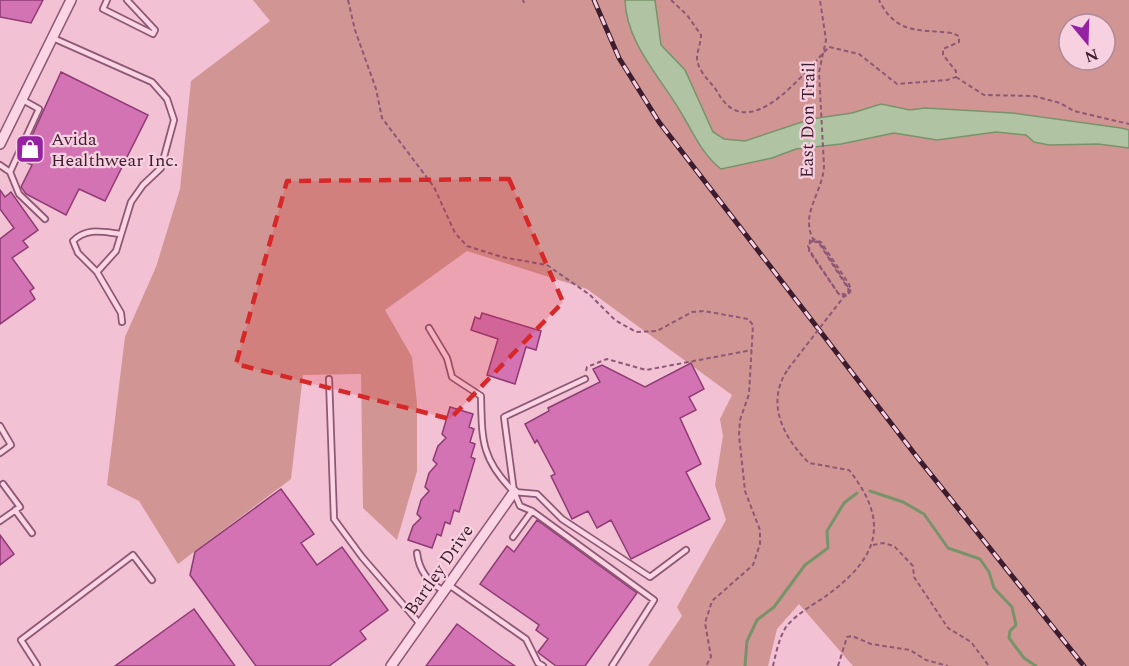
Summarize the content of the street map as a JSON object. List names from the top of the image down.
{
  "streets": {
    "street": ["Bartley Drive"],
    "path": ["East Don Trail"]
  },
  "places": {
    "shop": ["Avida Healthwear Inc."]
  },
  "north": "bottom"
}
